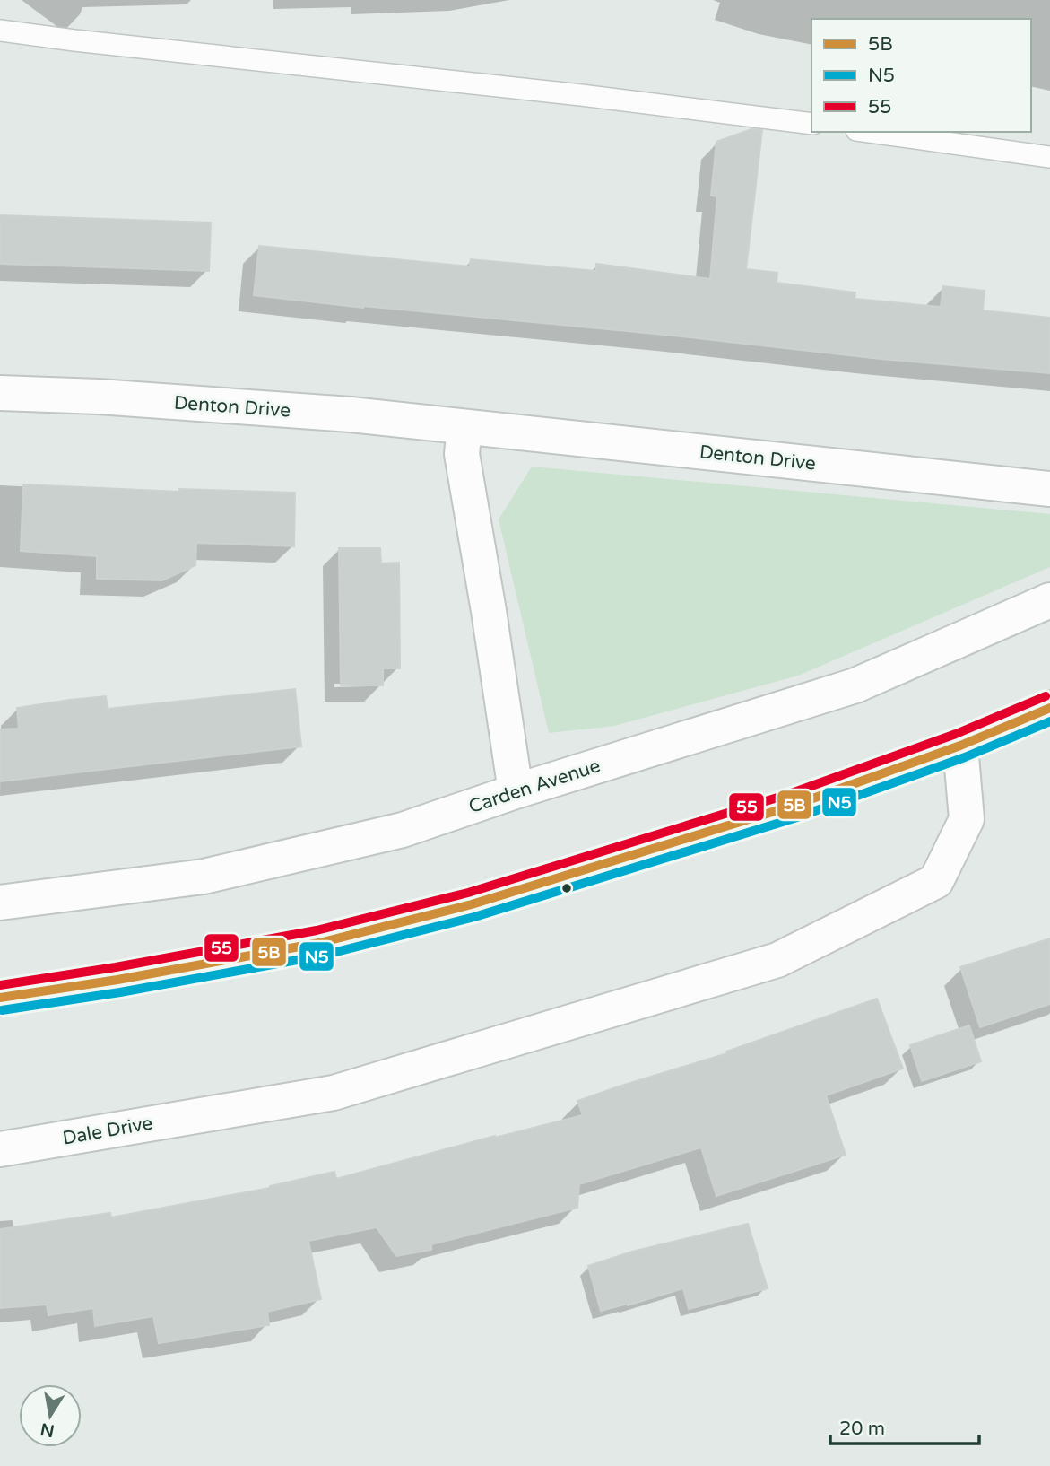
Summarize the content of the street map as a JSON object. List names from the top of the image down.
{
  "streets": {
    "street": ["Denton Drive", "Carden Avenue", "Dale Drive"]
  },
  "lines": ["transit line 55", "transit line 5B", "transit line N5"],
  "legend": ["5B", "N5", "55"],
  "scale_bar": "20 m",
  "north": "bottom"
}
